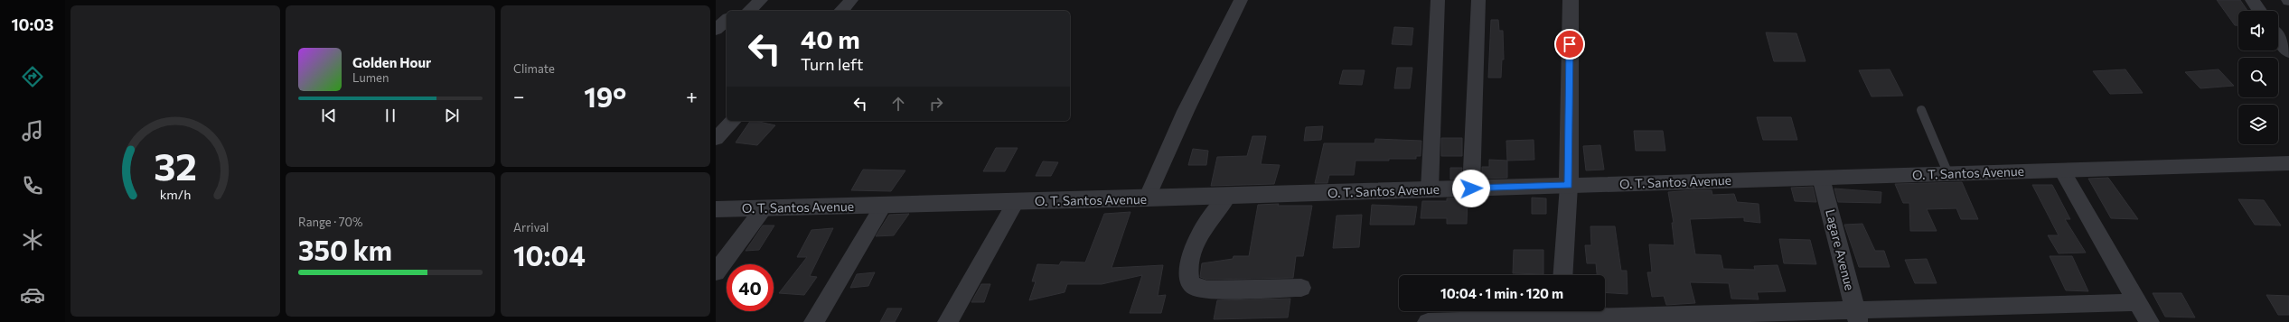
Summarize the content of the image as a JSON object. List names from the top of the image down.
{
  "streets": {
    "street": ["O. T. Santos Avenue", "Lagare Avenue"]
  },
  "crossings": [
    ["O. T. Santos Avenue", "Lagare Avenue"]
  ],
  "page": {
    "tabs": "10:03",
    "tile": [
      "Climate",
      ["Range · 70%", "350 km"],
      ["Arrival", "10:04"]
    ],
    "turn": ["40 m", "Turn left"],
    "song": ["Golden Hour", "Lumen"],
    "heat": ["−", "19°", "+"],
    "limit": "40",
    "trip": "10:04 · 1 min · 120 m",
    "gauge": ["32", "km/h"]
  }
}
